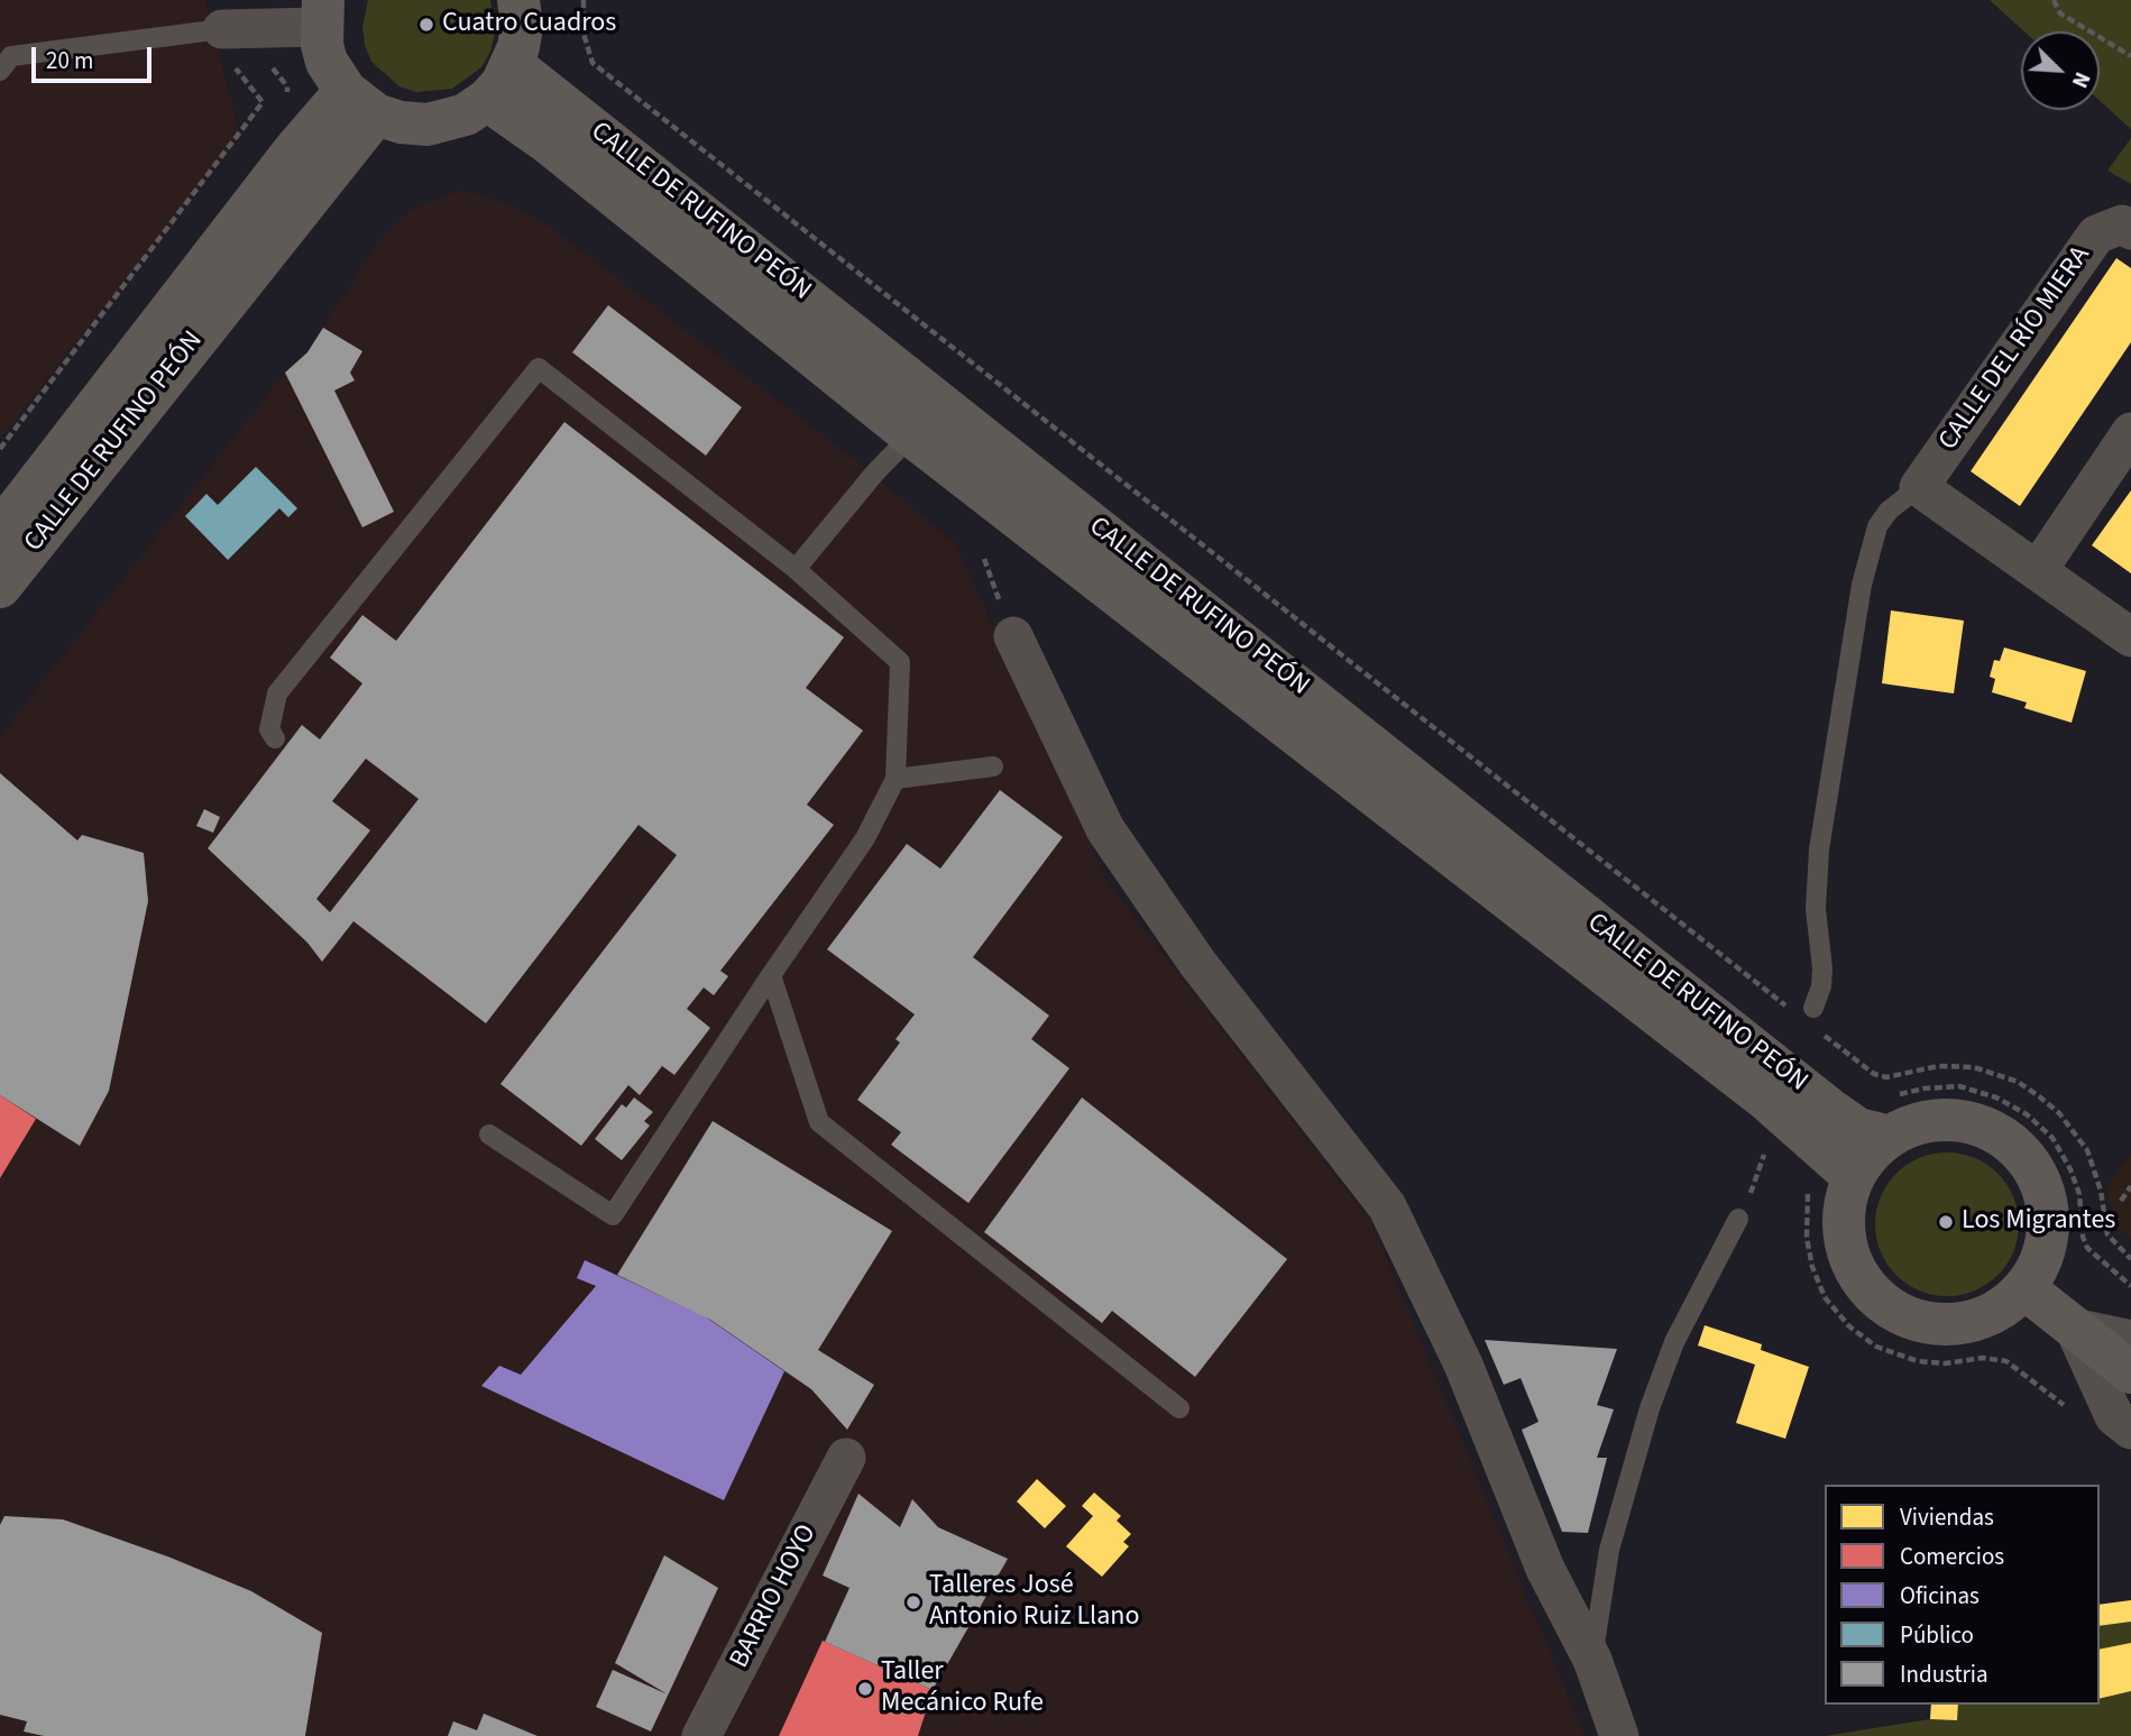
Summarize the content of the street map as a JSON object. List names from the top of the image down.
{
  "streets": {
    "main road": ["CALLE DE RUFINO PEÓN"],
    "street": ["CALLE DEL RÍO MIERA", "BARRIO HOYO"]
  },
  "places": [
    "Cuatro Cuadros",
    "Los Migrantes",
    "Talleres José Antonio Ruiz Llano",
    "Taller Mecánico Rufe"
  ],
  "legend": [
    "Viviendas",
    "Comercios",
    "Oficinas",
    "Público",
    "Industria"
  ],
  "scale_bar": "20 m",
  "north": "bottom right"
}
